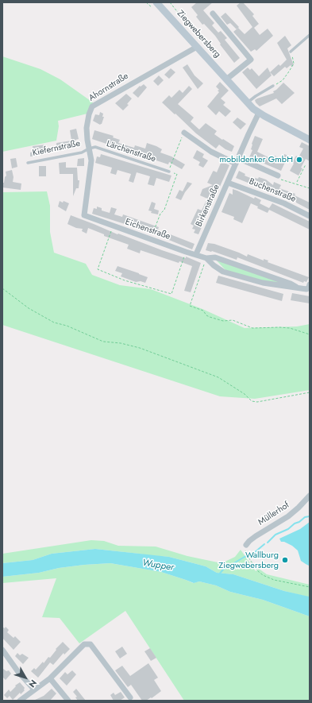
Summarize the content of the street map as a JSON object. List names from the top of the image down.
{
  "streets": {
    "main road": ["Ziegwebersberg"],
    "street": [
      "Ahornstraße",
      "Buchenstraße",
      "Birkenstraße",
      "Eichenstraße",
      "Müllerhof"
    ],
    "lane": ["Kiefernstraße", "Lärchenstraße"]
  },
  "crossings": [
    ["Ziegwebersberg", "Ahornstraße"],
    ["Ziegwebersberg", "Birkenstraße"],
    ["Ahornstraße", "Kiefernstraße"],
    ["Ahornstraße", "Lärchenstraße"],
    ["Ahornstraße", "Eichenstraße"],
    ["Kiefernstraße", "Lärchenstraße"],
    ["Buchenstraße", "Birkenstraße"],
    ["Birkenstraße", "Eichenstraße"]
  ],
  "water": ["Wupper"],
  "places": ["mobildenker GmbH", "Wallburg Ziegwebersberg"],
  "north": "bottom right"
}
